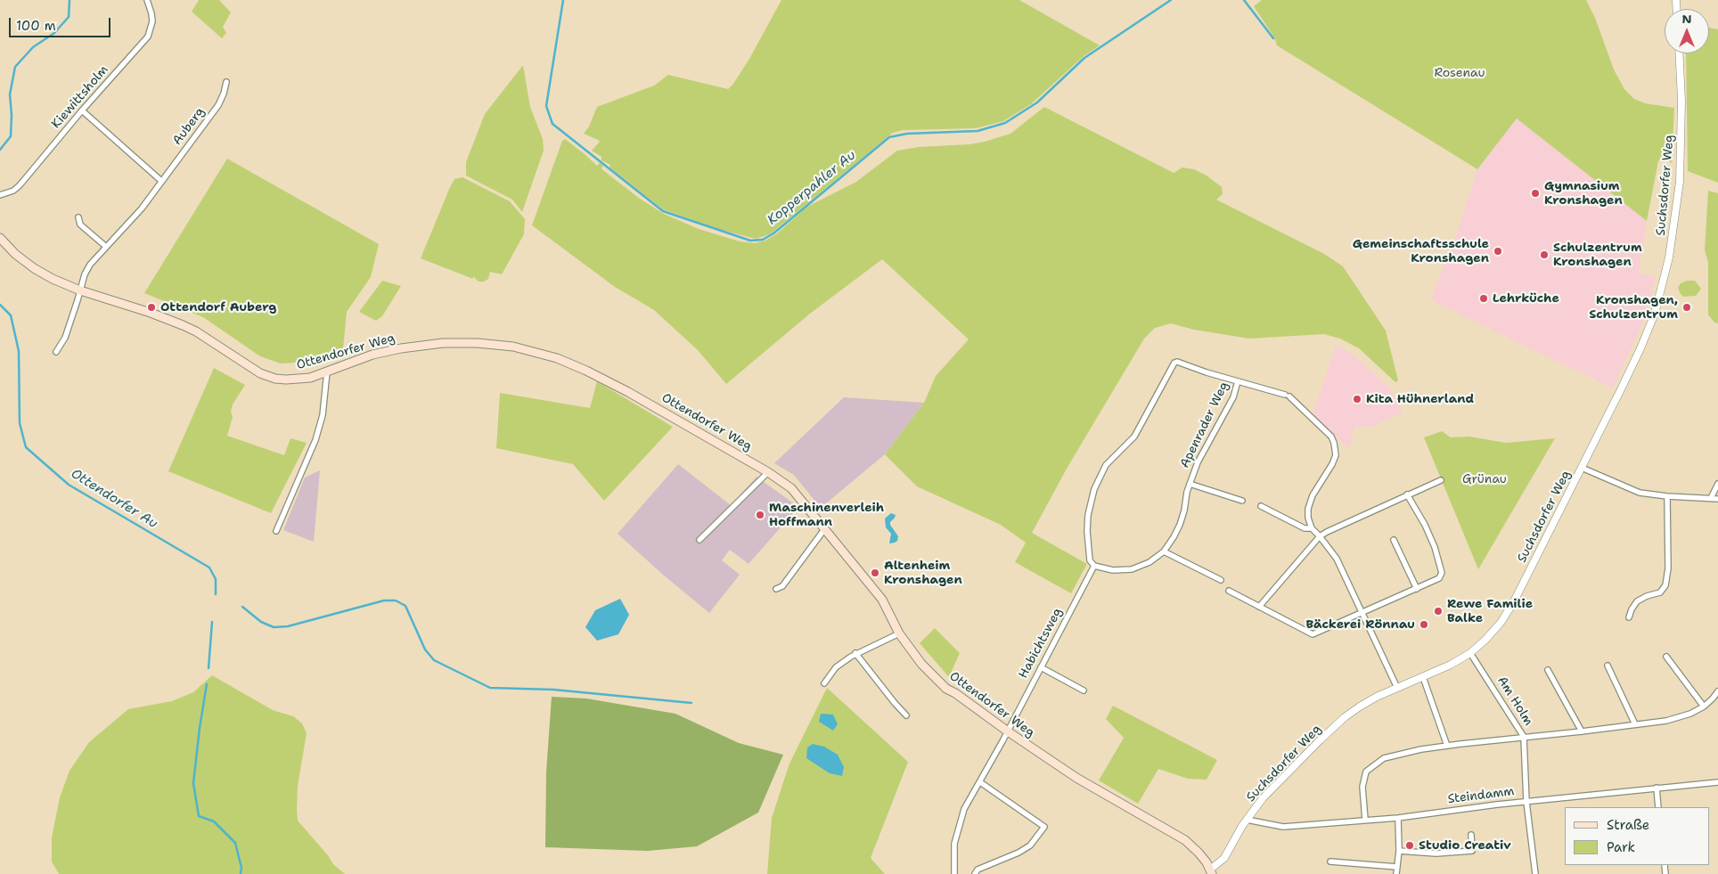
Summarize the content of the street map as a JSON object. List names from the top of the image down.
{
  "streets": {
    "main road": ["Ottendorfer Weg"],
    "street": [
      "Kiewittsholm",
      "Auberg",
      "Suchsdorfer Weg",
      "Apenrader Weg",
      "Habichtsweg",
      "Am Holm",
      "Steindamm"
    ]
  },
  "crossings": [
    ["Auberg", "Ottendorfer Weg"],
    ["Suchsdorfer Weg", "Ottendorfer Weg"],
    ["Suchsdorfer Weg", "Am Holm"],
    ["Suchsdorfer Weg", "Steindamm"],
    ["Ottendorfer Weg", "Habichtsweg"],
    ["Apenrader Weg", "Habichtsweg"],
    ["Am Holm", "Steindamm"]
  ],
  "water": ["Kopperpahler Au", "Ottendorfer Au"],
  "parks": ["Rosenau", "Grünau"],
  "places": [
    "Gymnasium Kronshagen",
    "Gemeinschaftsschule Kronshagen",
    "Schulzentrum Kronshagen",
    "Lehrküche",
    "Ottendorf Auberg",
    "Kronshagen, Schulzentrum",
    "Kita Hühnerland",
    "Maschinenverleih Hoffmann",
    "Altenheim Kronshagen",
    "Rewe Familie Balke",
    "Bäckerei Rönnau",
    "Studio Creativ"
  ],
  "legend": ["Straße", "Park"],
  "scale_bar": "100 m",
  "north": "top"
}
